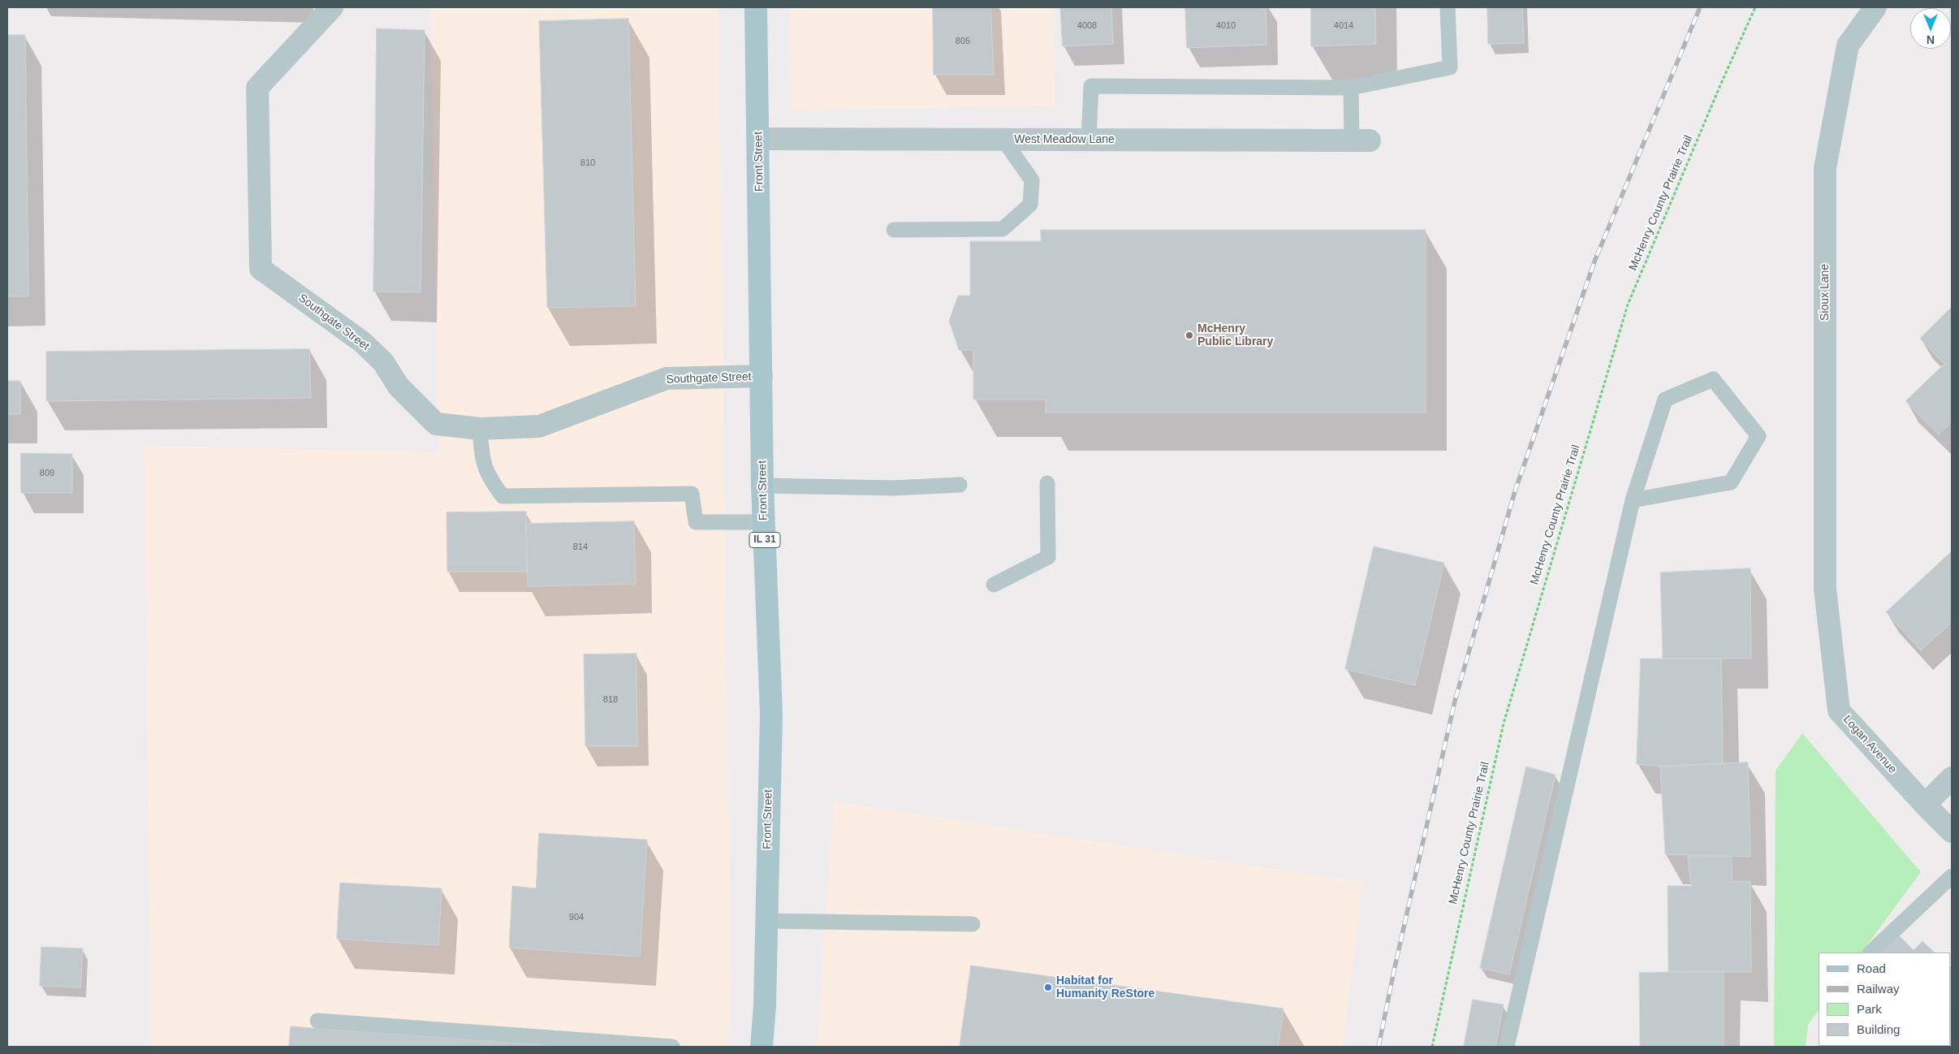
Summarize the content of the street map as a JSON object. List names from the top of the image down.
{
  "streets": {
    "main road": ["Front Street", "IL 31"],
    "street": [
      "West Meadow Lane",
      "Sioux Lane",
      "Southgate Street",
      "Logan Avenue"
    ],
    "path": ["McHenry County Prairie Trail"]
  },
  "crossings": [
    ["West Meadow Lane", "Front Street"],
    ["Front Street", "Southgate Street"],
    ["Sioux Lane", "Logan Avenue"]
  ],
  "places": ["McHenry Public Library", "Habitat for Humanity ReStore"],
  "house_numbers": [
    "4008",
    "4010",
    "4014",
    "805",
    "810",
    "809",
    "814",
    "818",
    "904"
  ],
  "legend": [
    "Road",
    "Railway",
    "Park",
    "Building"
  ],
  "north": "bottom"
}
